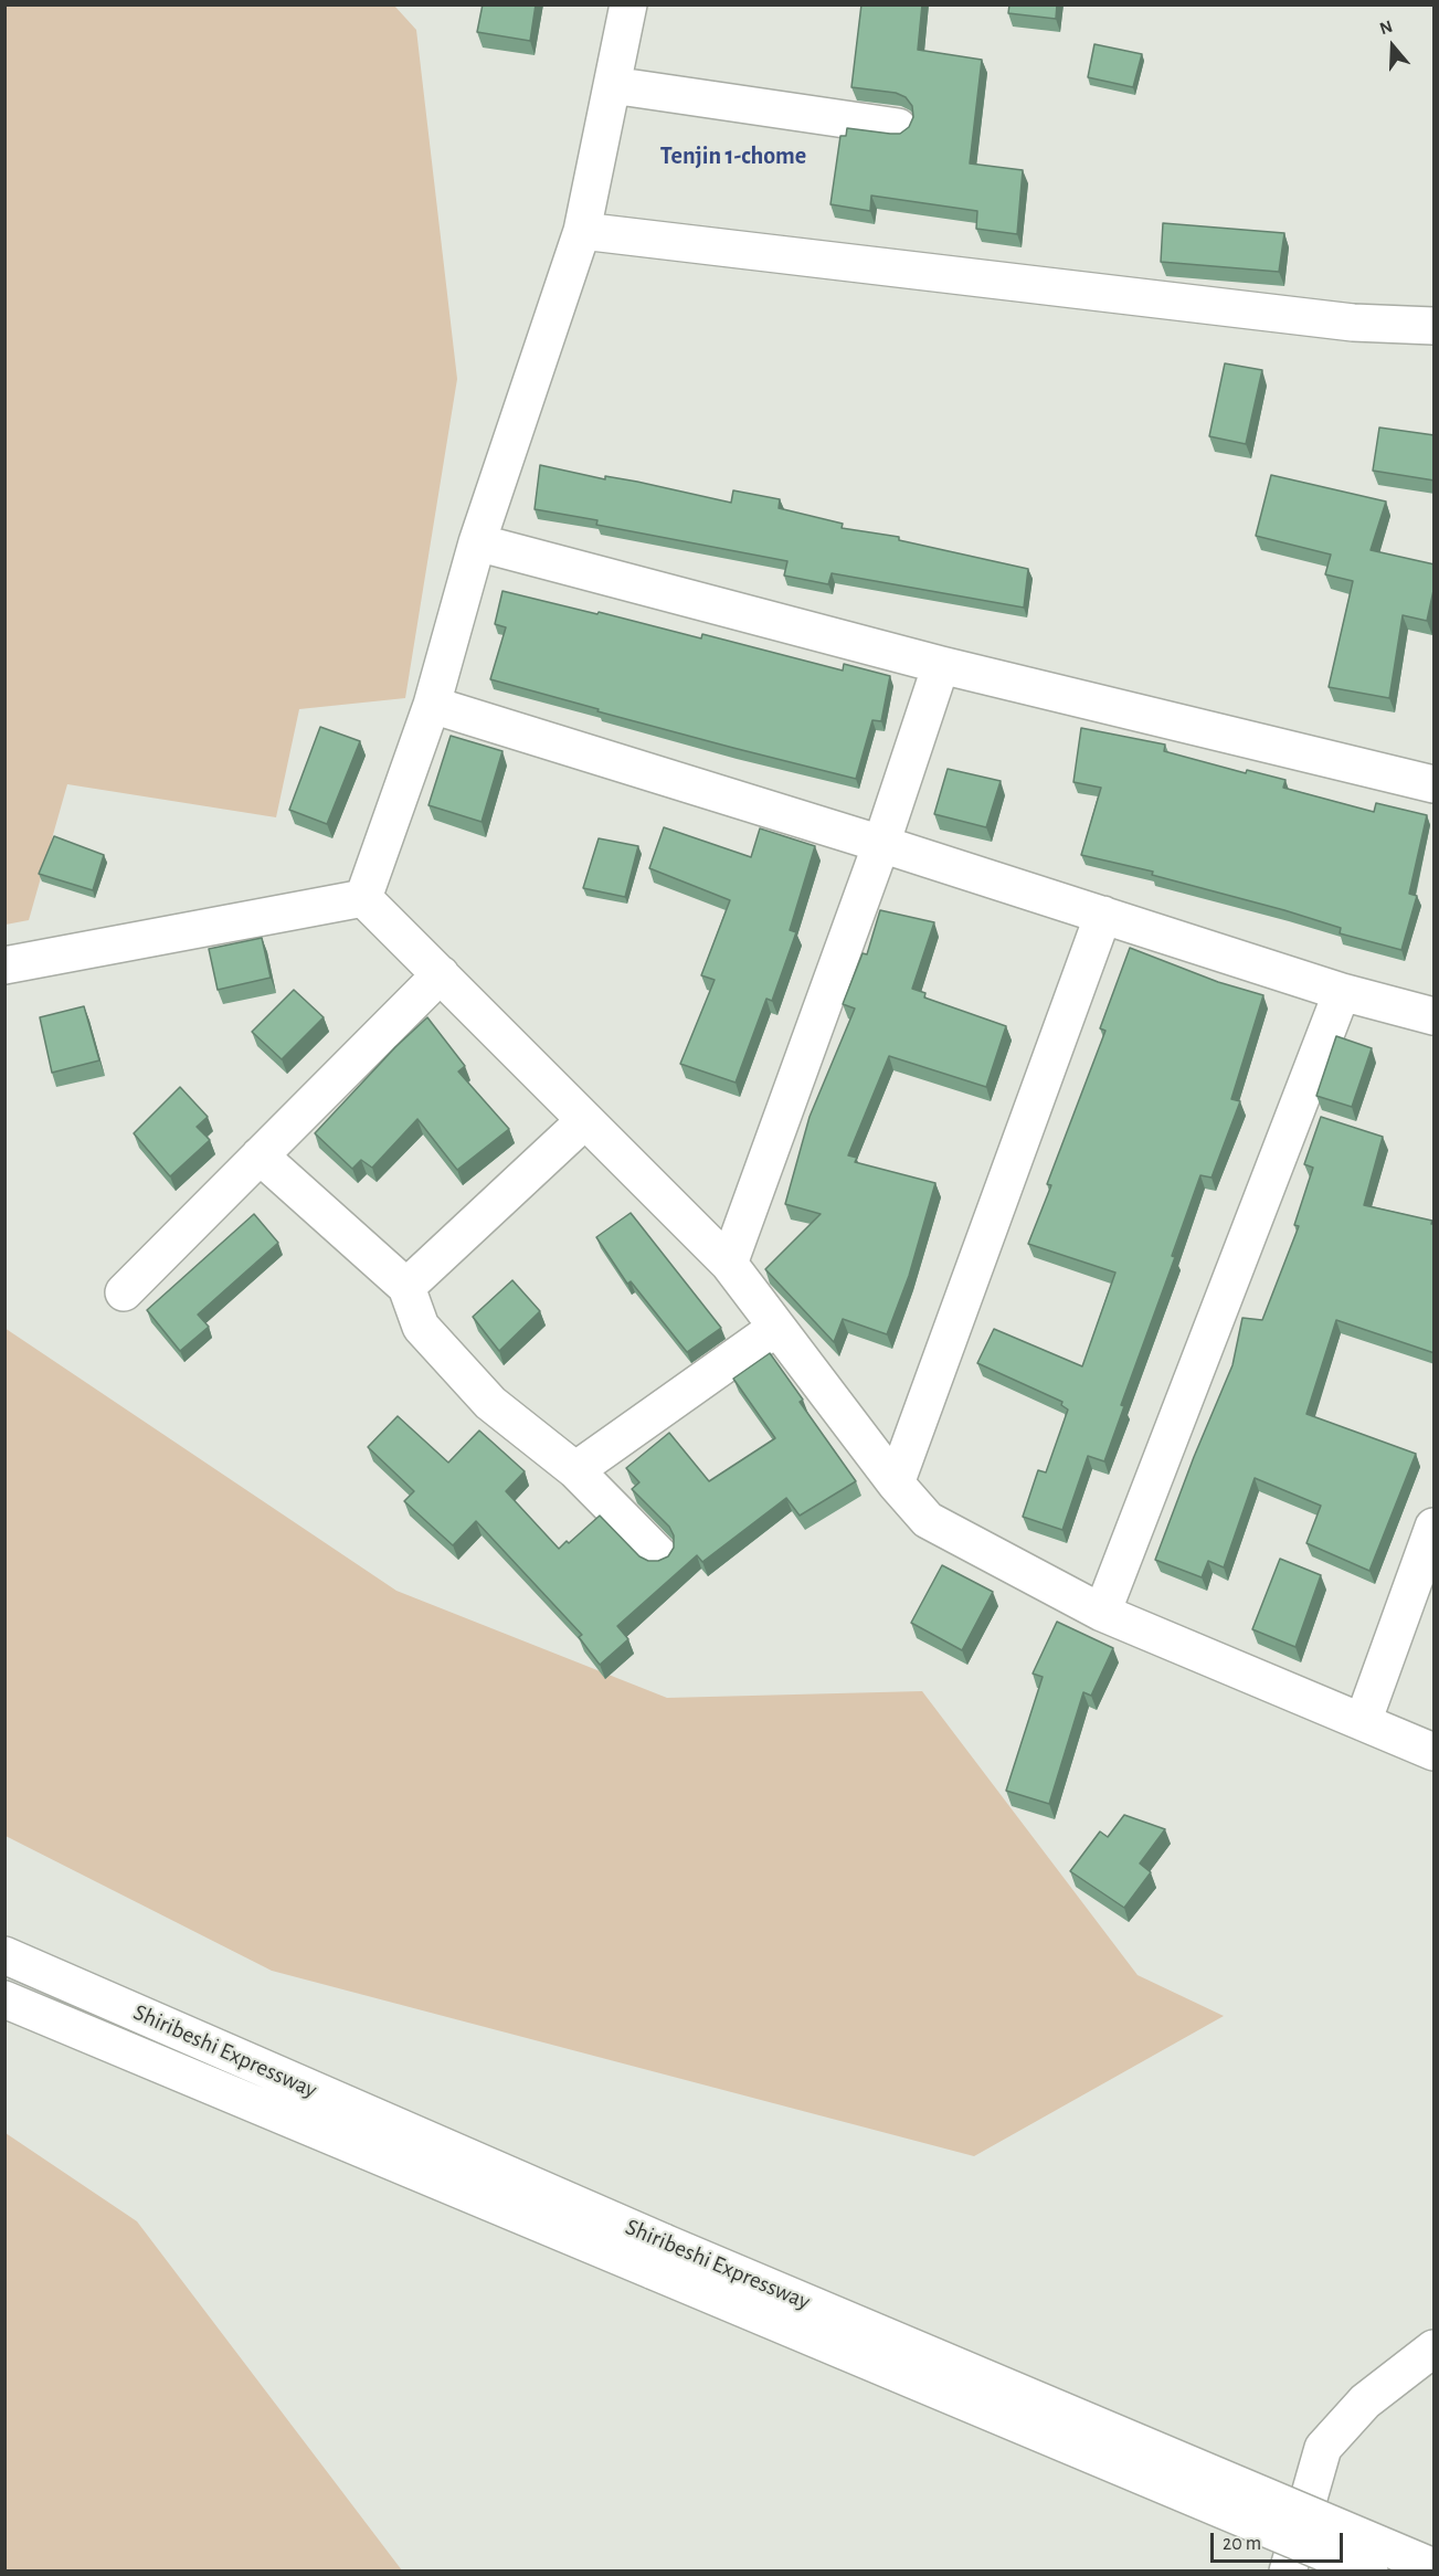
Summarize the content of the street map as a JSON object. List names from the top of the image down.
{
  "streets": {
    "main road": ["Shiribeshi Expressway"]
  },
  "districts": ["Tenjin 1-chome"],
  "scale_bar": "20 m",
  "north": "top"
}
